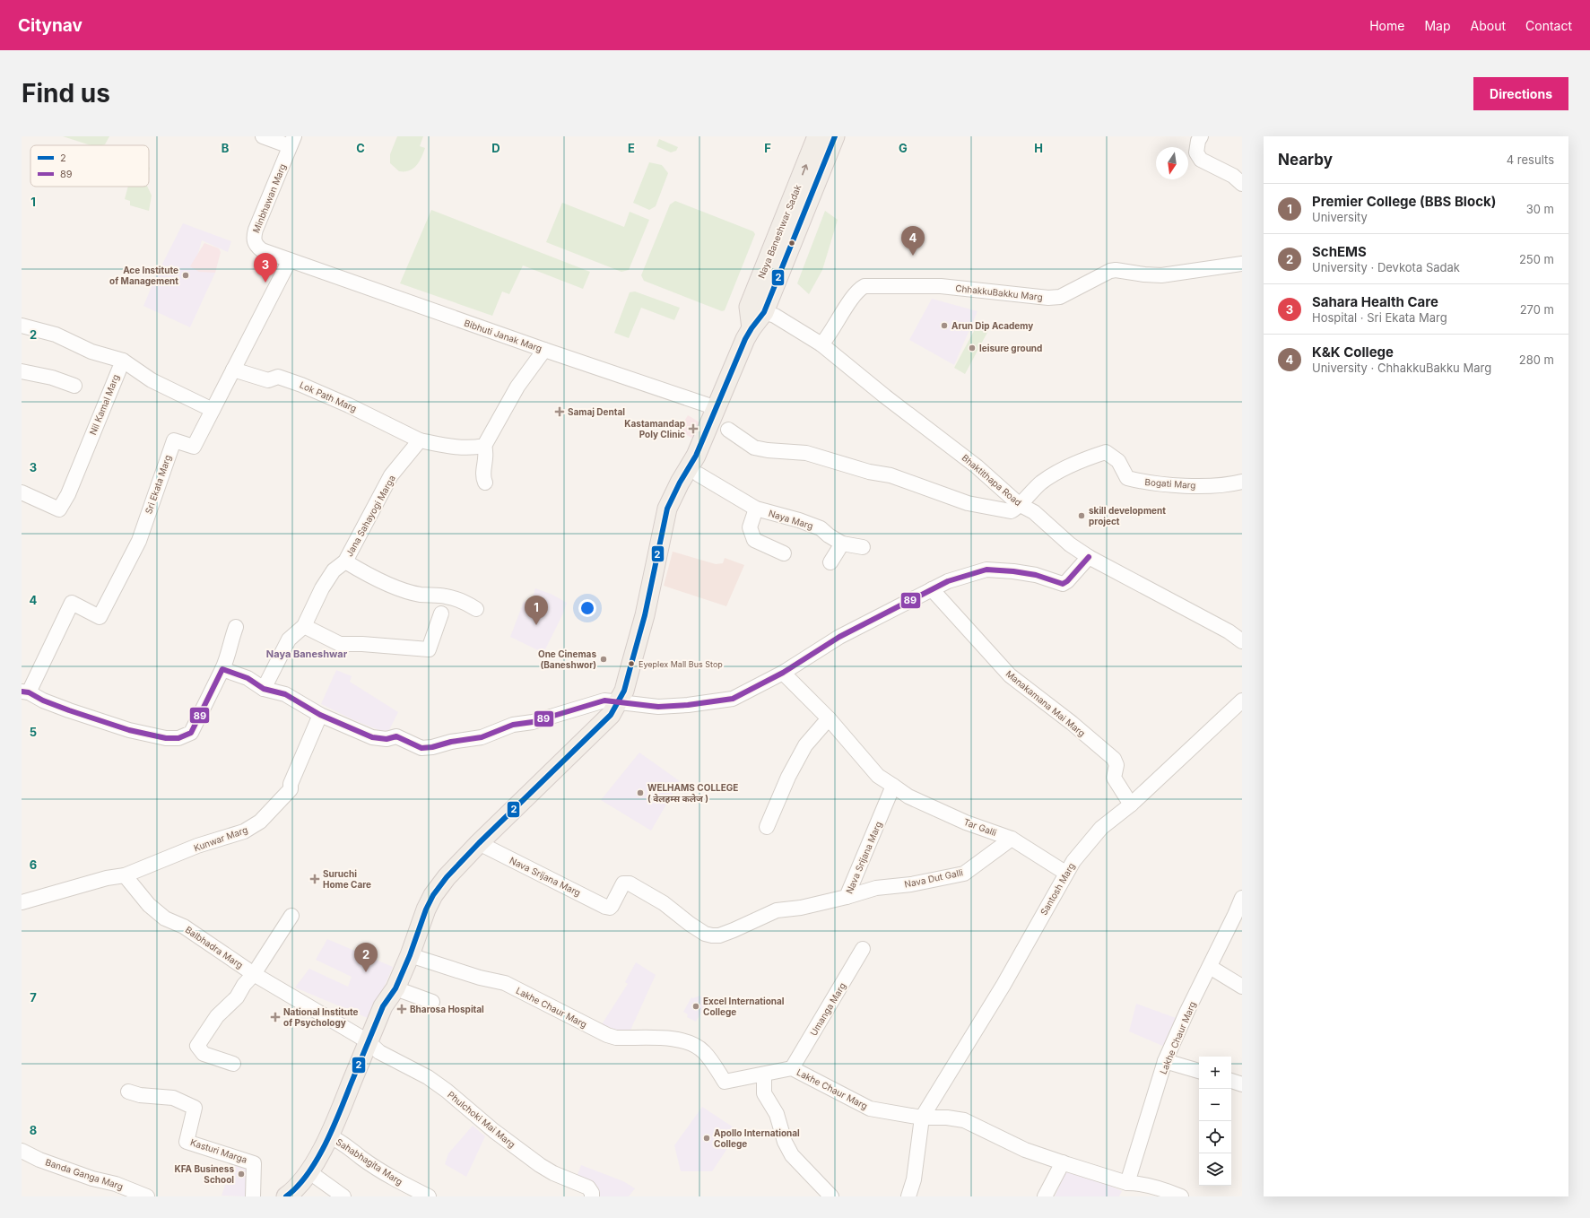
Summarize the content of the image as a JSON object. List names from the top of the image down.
{
  "streets": {
    "main road": ["Naya Baneshwar Sadak"],
    "street": [
      "Minbhawan Marg",
      "ChhakkuBakku Marg",
      "Bibhuti Janak Marg",
      "Lok Path Marg",
      "Nil Kamal Marg",
      "Bhaktithapa Road",
      "Bogati Marg",
      "Sri Ekata Marg",
      "Jana Sahayogi Marga",
      "Naya Marg",
      "Manakamana Mai Marg",
      "Tar Galli",
      "Kunwar Marg",
      "Nava Srijana Marg",
      "Nava Dut Galli",
      "Santosh Marg",
      "Balbhadra Marg",
      "Lakhe Chaur Marg",
      "Umanga Marg",
      "Phulchoki Mai Marg",
      "Kasturi Marga",
      "Sahabhagita Marg",
      "Banda Ganga Marg"
    ]
  },
  "crossings": [
    ["Minbhawan Marg", "Bibhuti Janak Marg"],
    ["Minbhawan Marg", "Sri Ekata Marg"],
    ["Naya Baneshwar Sadak", "Bhaktithapa Road"],
    ["ChhakkuBakku Marg", "Bhaktithapa Road"],
    ["Bibhuti Janak Marg", "Sri Ekata Marg"],
    ["Lok Path Marg", "Sri Ekata Marg"],
    ["Lok Path Marg", "Jana Sahayogi Marga"],
    ["Bhaktithapa Road", "Bogati Marg"],
    ["Manakamana Mai Marg", "Santosh Marg"],
    ["Tar Galli", "Nava Srijana Marg"],
    ["Tar Galli", "Nava Dut Galli"],
    ["Tar Galli", "Santosh Marg"],
    ["Kunwar Marg", "Balbhadra Marg"],
    ["Nava Srijana Marg", "Nava Dut Galli"],
    ["Santosh Marg", "Lakhe Chaur Marg"],
    ["Balbhadra Marg", "Phulchoki Mai Marg"],
    ["Lakhe Chaur Marg", "Umanga Marg"]
  ],
  "districts": ["Naya Baneshwar"],
  "places": {
    "other": [
      "Ace Institute of Management",
      "Arun Dip Academy",
      "leisure ground",
      "skill development project",
      "One Cinemas (Baneshwor)",
      "Eyeplex Mall Bus Stop",
      "WELHAMS COLLEGE ( वेलहम्स कलेज )",
      "Excel International College",
      "Apollo International College",
      "KFA Business School"
    ],
    "health": [
      "Samaj Dental",
      "Kastamandap Poly Clinic",
      "Suruchi Home Care",
      "Bharosa Hospital",
      "National Institute of Psychology"
    ]
  },
  "lines": ["transit line 2", "transit line 89"],
  "legend": ["2", "89"],
  "north": "bottom",
  "page": {
    "header": "Citynav",
    "nav": [
      "Home",
      "Map",
      "About",
      "Contact"
    ],
    "buttons": "Directions",
    "title": "Find us",
    "heading": ["Nearby", "4 results"],
    "list": [
      {
        "mark": "1",
        "name": "Premier College (BBS Block)",
        "note": "University",
        "value": "30 m"
      },
      {
        "mark": "2",
        "name": "SchEMS",
        "note": "University · Devkota Sadak",
        "value": "250 m"
      },
      {
        "mark": "3",
        "name": "Sahara Health Care",
        "note": "Hospital · Sri Ekata Marg",
        "value": "270 m"
      },
      {
        "mark": "4",
        "name": "K&K College",
        "note": "University · ChhakkuBakku Marg",
        "value": "280 m"
      }
    ],
    "pins": [
      "4",
      "3",
      "1",
      "2"
    ],
    "map_buttons": ["+", "−"]
  },
  "grid": {
    "columns": [
      "B",
      "C",
      "D",
      "E",
      "F",
      "G",
      "H"
    ],
    "rows": [
      "1",
      "2",
      "3",
      "4",
      "5",
      "6",
      "7",
      "8"
    ]
  }
}
